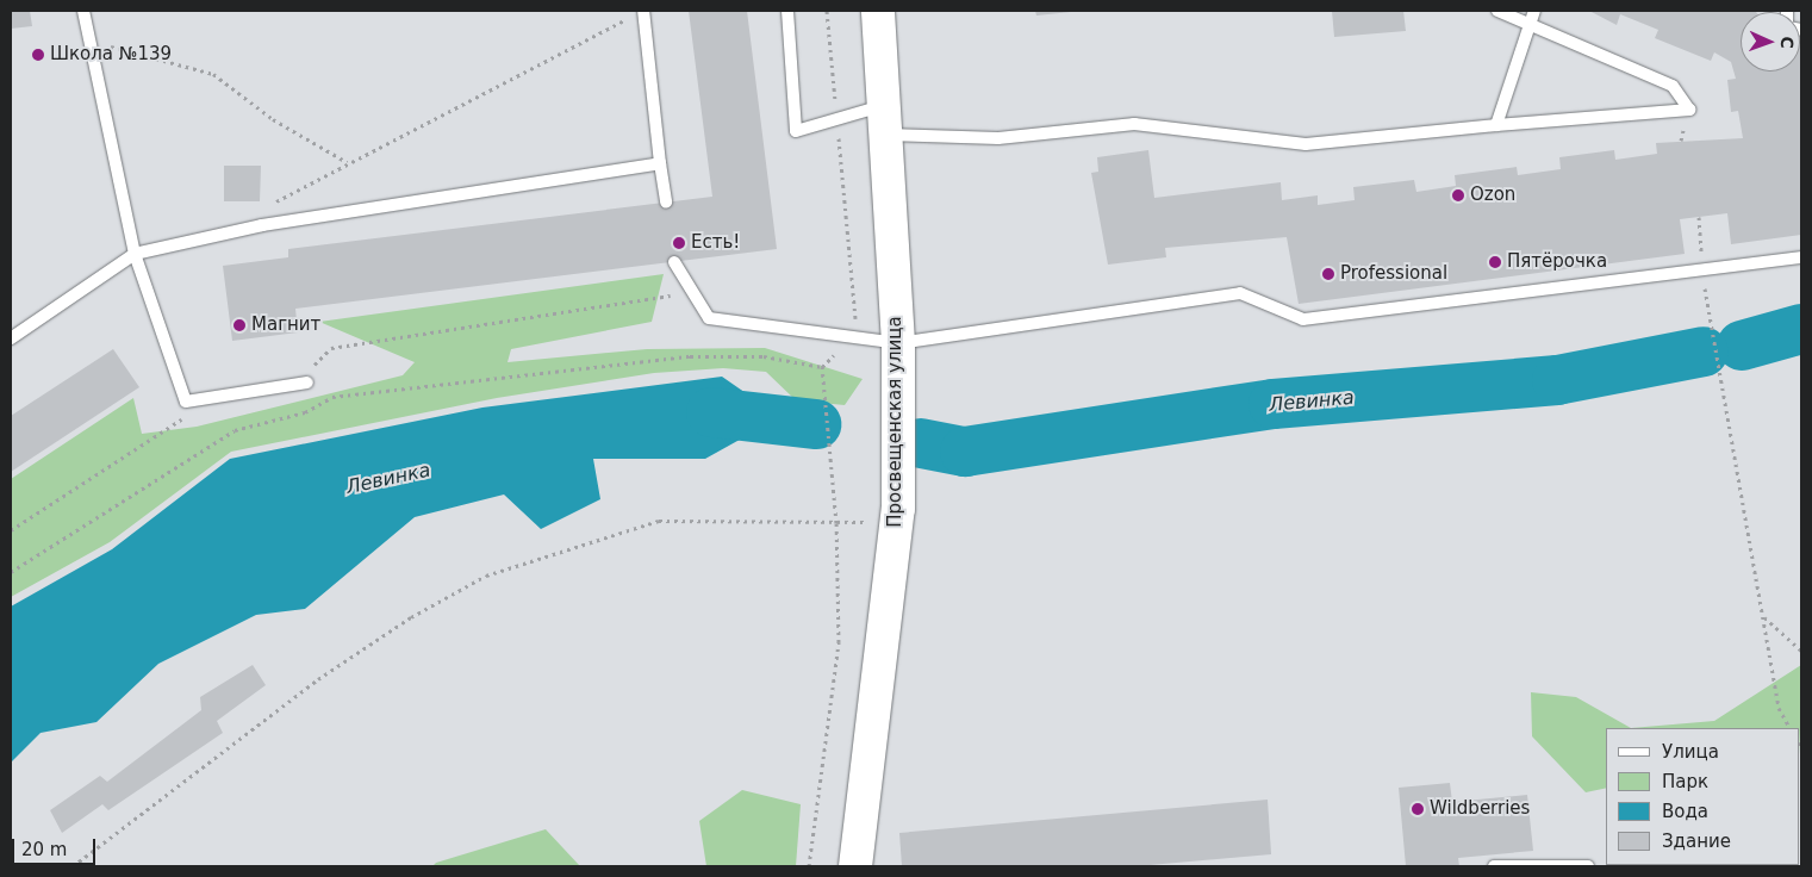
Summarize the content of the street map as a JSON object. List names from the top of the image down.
{
  "streets": {
    "main road": ["Просвещенская улица"]
  },
  "water": ["Левинка"],
  "places": [
    "Школа №139",
    "Ozon",
    "Есть!",
    "Пятёрочка",
    "Professional",
    "Магнит",
    "Wildberries"
  ],
  "legend": [
    "Улица",
    "Парк",
    "Вода",
    "Здание"
  ],
  "scale_bar": "20 m",
  "north": "right"
}
